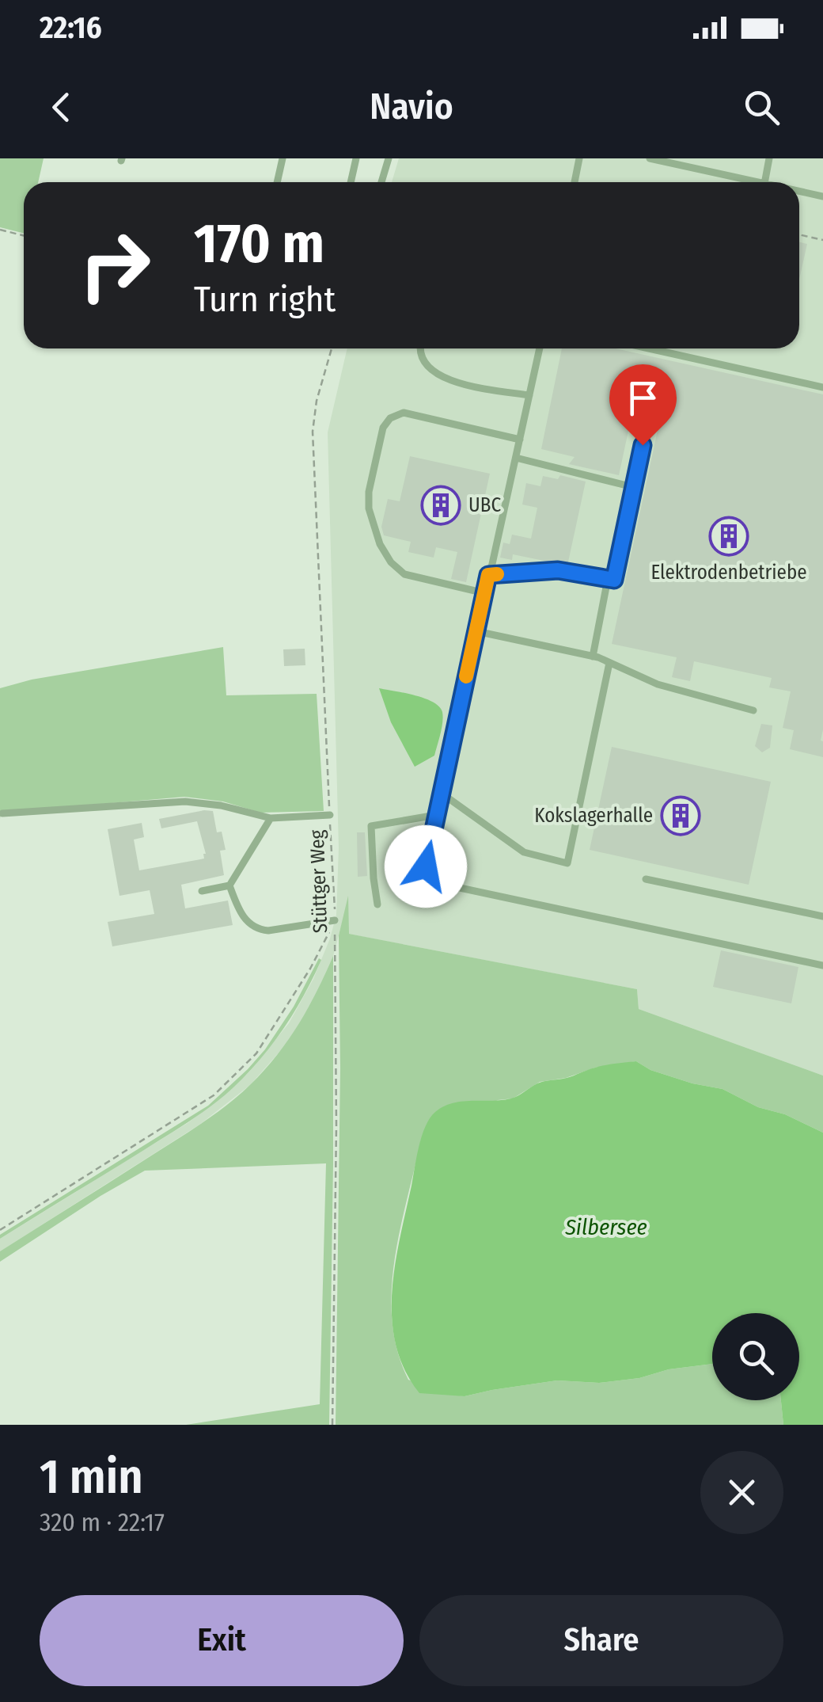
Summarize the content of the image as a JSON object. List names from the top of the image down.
{
  "streets": {
    "path": ["Stüttger Weg"]
  },
  "water": ["Silbersee"],
  "places": {
    "building": ["UBC", "Elektrodenbetriebe", "Kokslagerhalle"]
  },
  "page": {
    "status": "22:16",
    "header": "Navio",
    "turn": ["170 m", "Turn right"],
    "heading": ["1 min", "320 m · 22:17"],
    "buttons": ["Exit", "Share"]
  }
}
